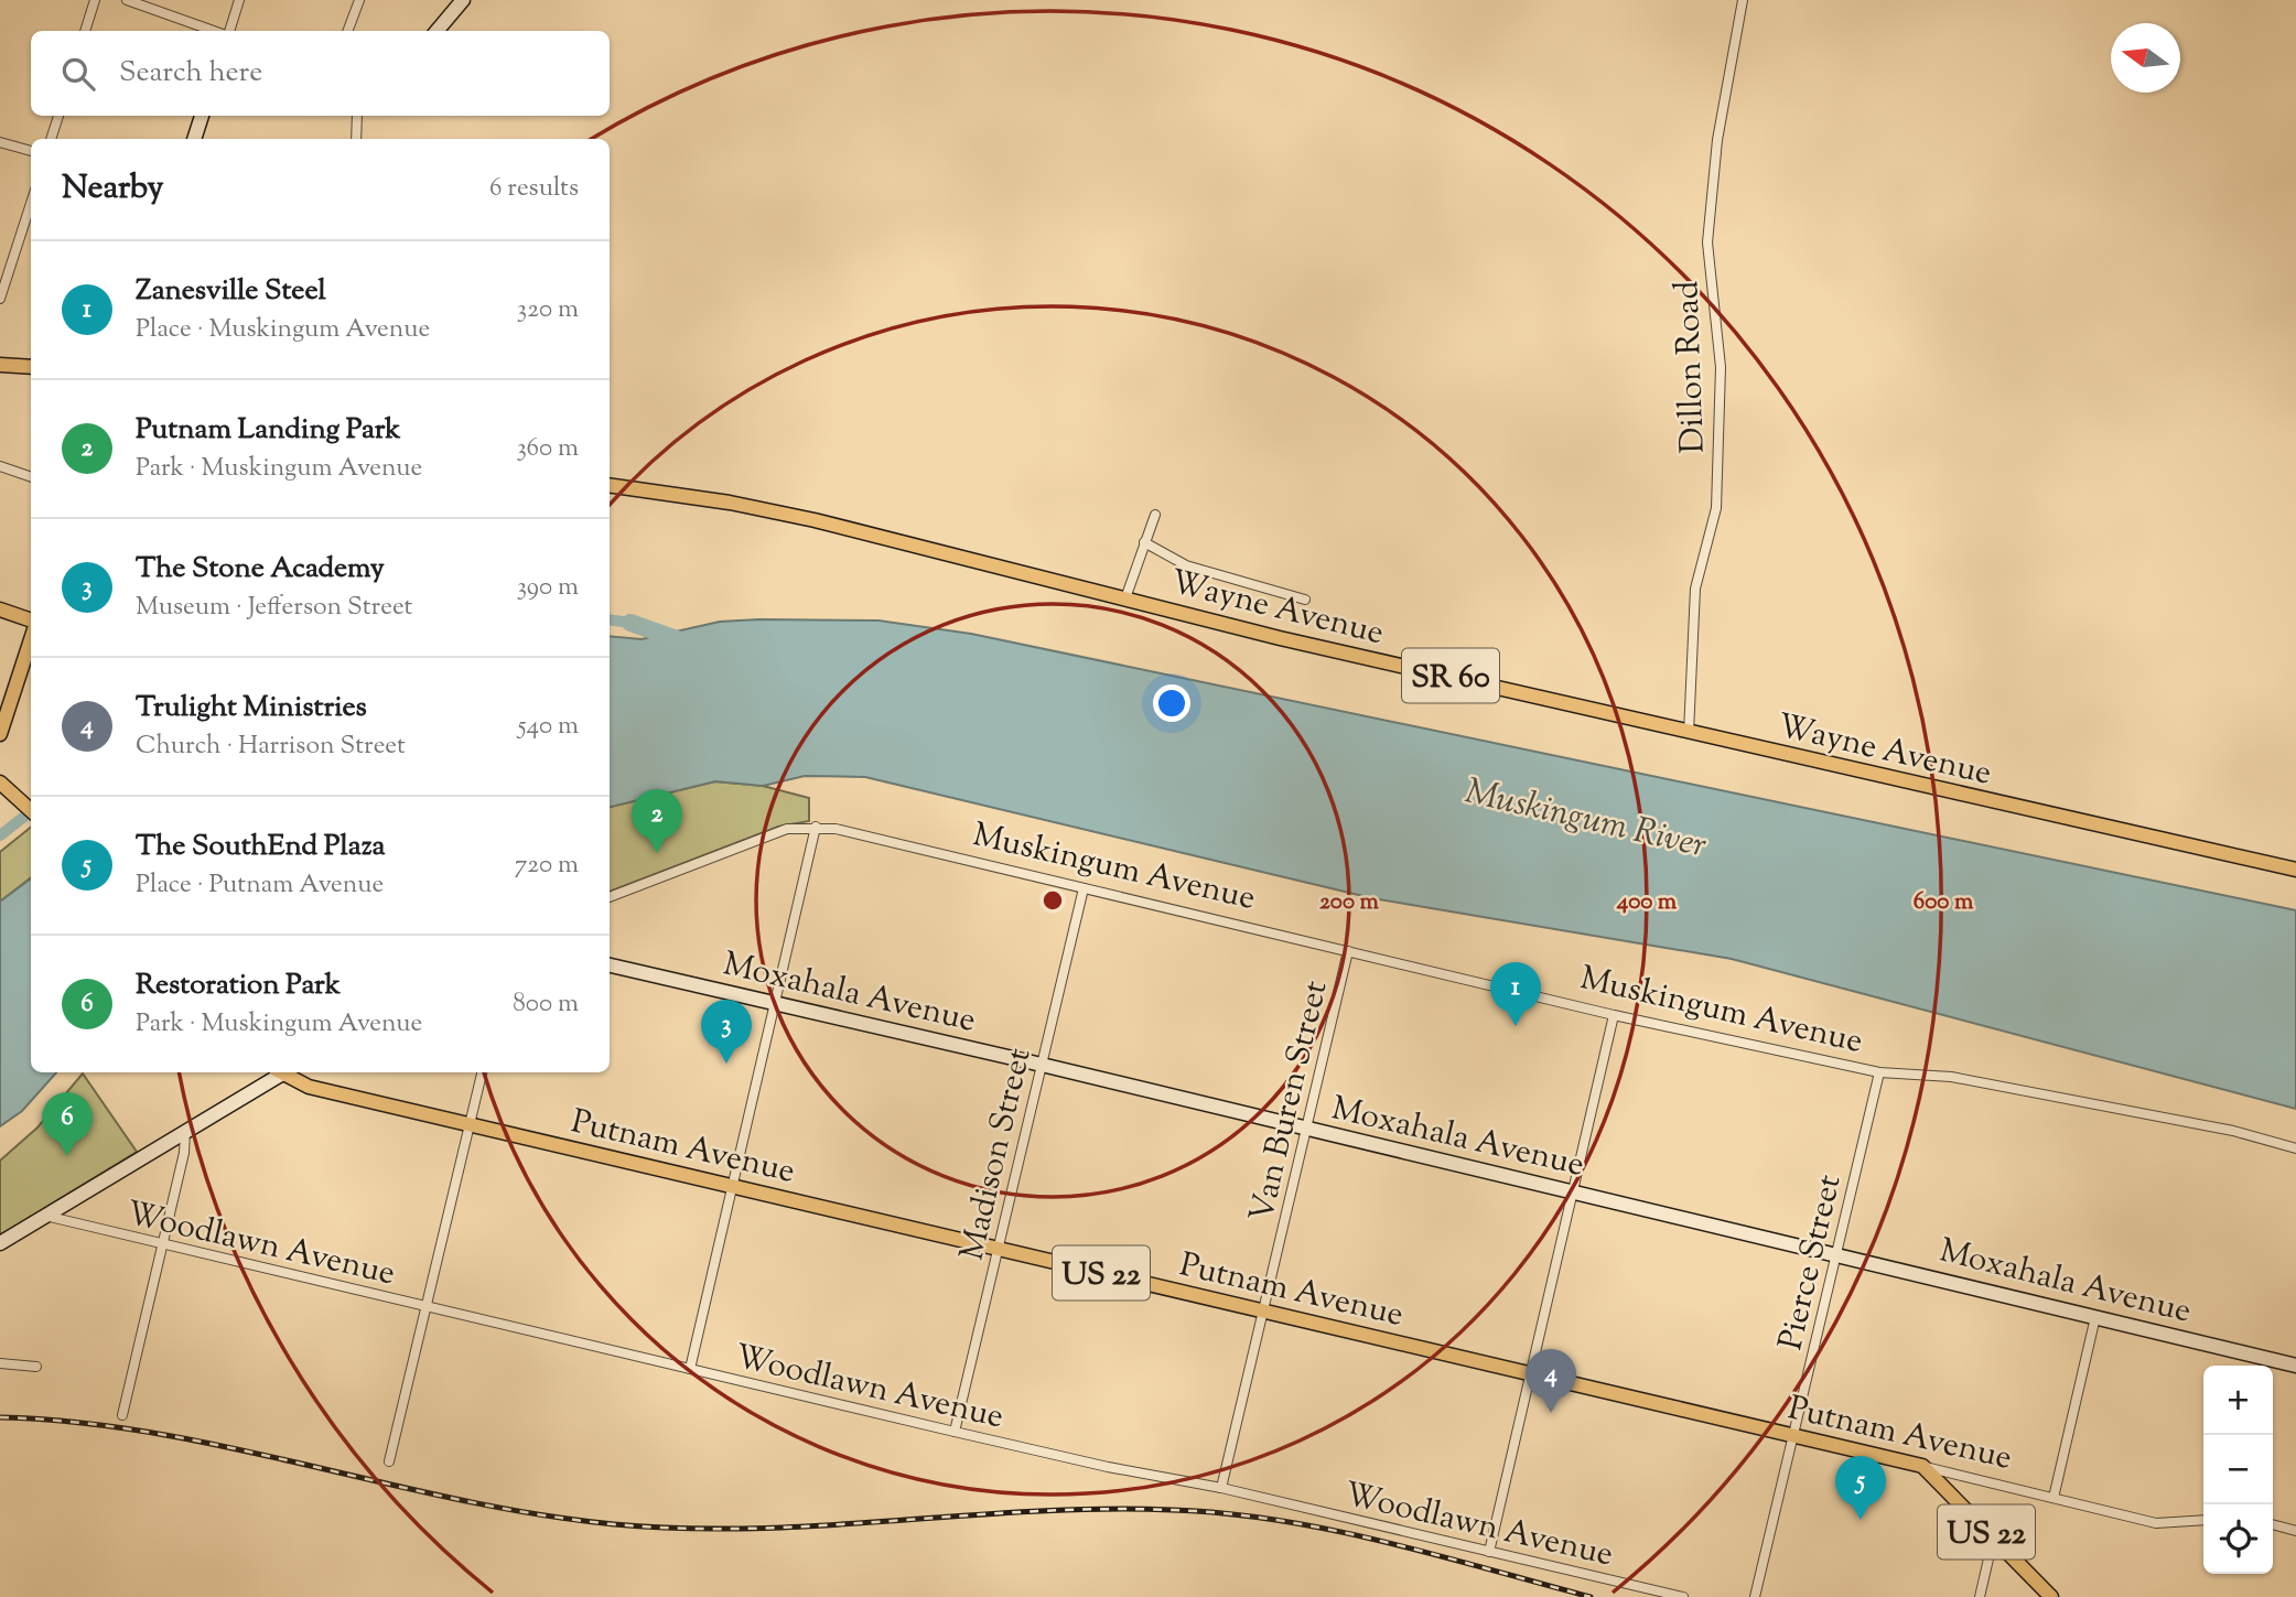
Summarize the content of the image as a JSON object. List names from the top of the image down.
{
  "streets": {
    "main road": [
      "Wayne Avenue",
      "SR 60",
      "Putnam Avenue",
      "US 22"
    ],
    "street": [
      "Dillon Road",
      "Muskingum Avenue",
      "Moxahala Avenue",
      "Van Buren Street",
      "Madison Street",
      "Woodlawn Avenue",
      "Pierce Street"
    ]
  },
  "crossings": [
    ["Dillon Road", "Wayne Avenue"],
    ["Muskingum Avenue", "Van Buren Street"],
    ["Muskingum Avenue", "Madison Street"],
    ["Muskingum Avenue", "Pierce Street"],
    ["Moxahala Avenue", "Van Buren Street"],
    ["Moxahala Avenue", "Madison Street"],
    ["Moxahala Avenue", "Pierce Street"],
    ["Van Buren Street", "Putnam Avenue"],
    ["Van Buren Street", "Woodlawn Avenue"],
    ["Putnam Avenue", "Madison Street"],
    ["Putnam Avenue", "Pierce Street"],
    ["Putnam Avenue", "US 22"],
    ["Madison Street", "Woodlawn Avenue"]
  ],
  "water": ["Muskingum River"],
  "north": "left",
  "page": {
    "search": "Search here",
    "heading": ["Nearby", "6 results"],
    "list": [
      {
        "mark": "1",
        "name": "Zanesville Steel",
        "note": "Place · Muskingum Avenue",
        "value": "320 m"
      },
      {
        "mark": "2",
        "name": "Putnam Landing Park",
        "note": "Park · Muskingum Avenue",
        "value": "360 m"
      },
      {
        "mark": "3",
        "name": "The Stone Academy",
        "note": "Museum · Jefferson Street",
        "value": "390 m"
      },
      {
        "mark": "4",
        "name": "Trulight Ministries",
        "note": "Church · Harrison Street",
        "value": "540 m"
      },
      {
        "mark": "5",
        "name": "The SouthEnd Plaza",
        "note": "Place · Putnam Avenue",
        "value": "720 m"
      },
      {
        "mark": "6",
        "name": "Restoration Park",
        "note": "Park · Muskingum Avenue",
        "value": "800 m"
      }
    ],
    "pins": [
      "2",
      "1",
      "3",
      "6",
      "4",
      "5"
    ],
    "map_buttons": ["+", "−"]
  },
  "rings": ["200 m", "400 m", "600 m"]
}
